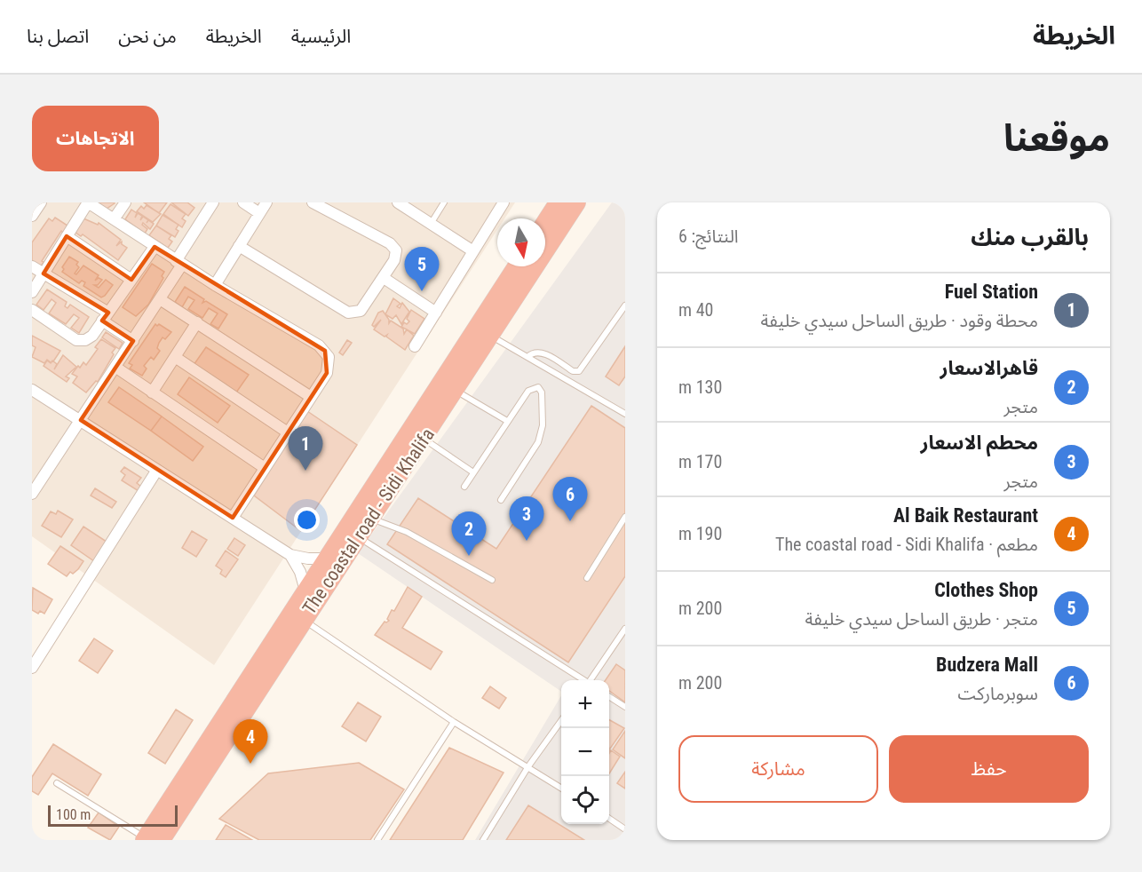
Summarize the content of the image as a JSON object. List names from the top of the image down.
{
  "streets": {
    "highway": ["The coastal road - Sidi Khalifa"]
  },
  "scale_bar": "100 m",
  "north": "bottom",
  "page": {
    "header": "الخريطة",
    "nav": [
      "الرئيسية",
      "الخريطة",
      "من نحن",
      "اتصل بنا"
    ],
    "title": "موقعنا",
    "buttons": [
      "الاتجاهات",
      ["حفظ", "مشاركة"]
    ],
    "heading": ["بالقرب منك", "النتائج: 6"],
    "pins": [
      "5",
      "1",
      "6",
      "3",
      "2",
      "4"
    ],
    "list": [
      {
        "mark": "1",
        "name": "Fuel Station",
        "note": "محطة وقود · طريق الساحل سيدي خليفة",
        "value": "40 m"
      },
      {
        "mark": "2",
        "name": "قاهرالاسعار",
        "note": "متجر",
        "value": "130 m"
      },
      {
        "mark": "3",
        "name": "محطم الاسعار",
        "note": "متجر",
        "value": "170 m"
      },
      {
        "mark": "4",
        "name": "Al Baik Restaurant",
        "note": "مطعم · The coastal road - Sidi Khalifa",
        "value": "190 m"
      },
      {
        "mark": "5",
        "name": "Clothes Shop",
        "note": "متجر · طريق الساحل سيدي خليفة",
        "value": "200 m"
      },
      {
        "mark": "6",
        "name": "Budzera Mall",
        "note": "سوبرماركت",
        "value": "200 m"
      }
    ],
    "map_buttons": ["+", "−"],
    "scale": "100 m"
  }
}
